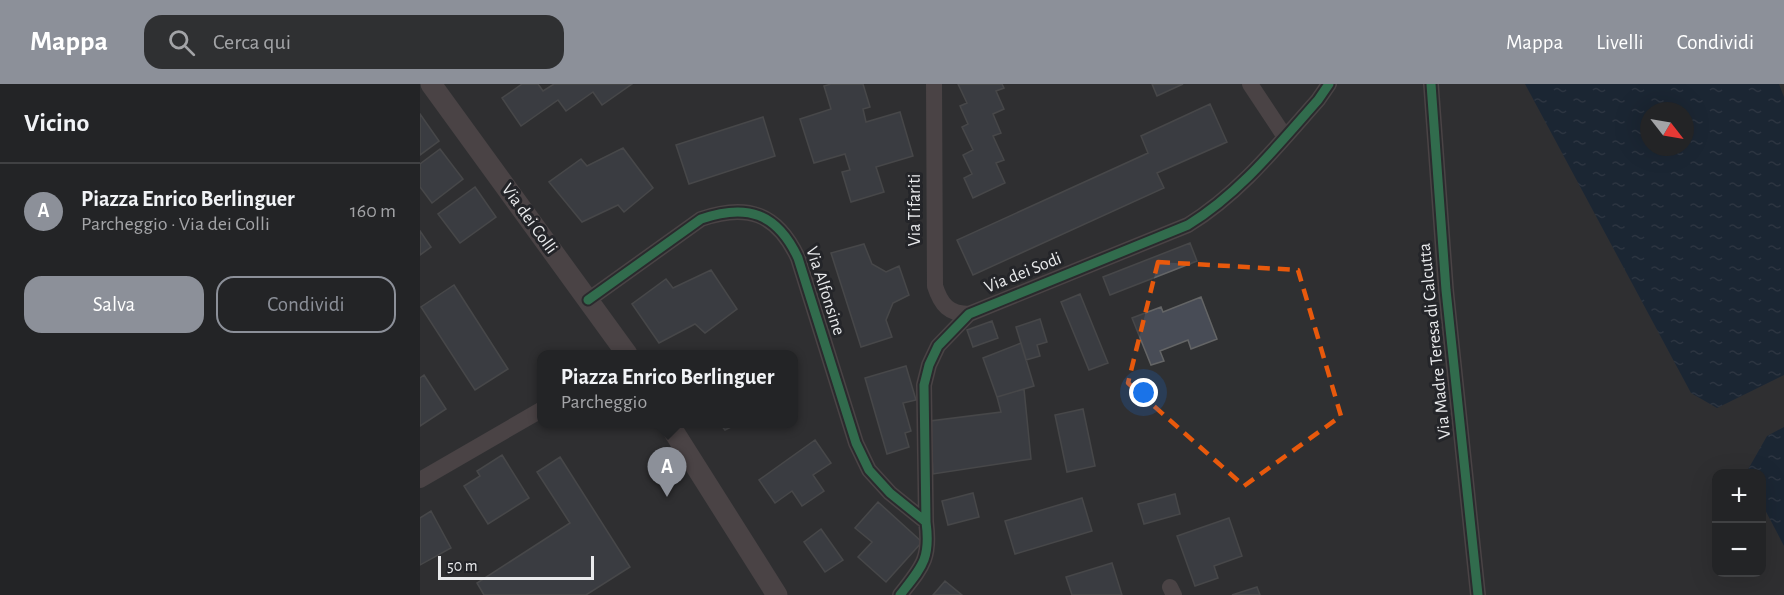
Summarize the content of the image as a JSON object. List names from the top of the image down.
{
  "streets": {
    "street": [
      "Via Tifariti",
      "Via dei Colli",
      "Via dei Sodi",
      "Via Alfonsine",
      "Via Madre Teresa di Calcutta"
    ]
  },
  "crossings": [
    ["Via Tifariti", "Via dei Sodi"],
    ["Via dei Colli", "Via Alfonsine"],
    ["Via dei Sodi", "Via Alfonsine"]
  ],
  "scale_bar": "50 m",
  "north": "bottom right",
  "page": {
    "header": "Mappa",
    "search": "Cerca qui",
    "nav": ["Mappa", "Livelli", "Condividi"],
    "heading": "Vicino",
    "list": [
      {
        "mark": "A",
        "name": "Piazza Enrico Berlinguer",
        "note": "Parcheggio · Via dei Colli",
        "value": "160 m"
      }
    ],
    "buttons": ["Salva", "Condividi"],
    "popup": ["Piazza Enrico Berlinguer", "Parcheggio"],
    "pins": "A",
    "map_buttons": ["+", "−"],
    "scale": "50 m"
  }
}
